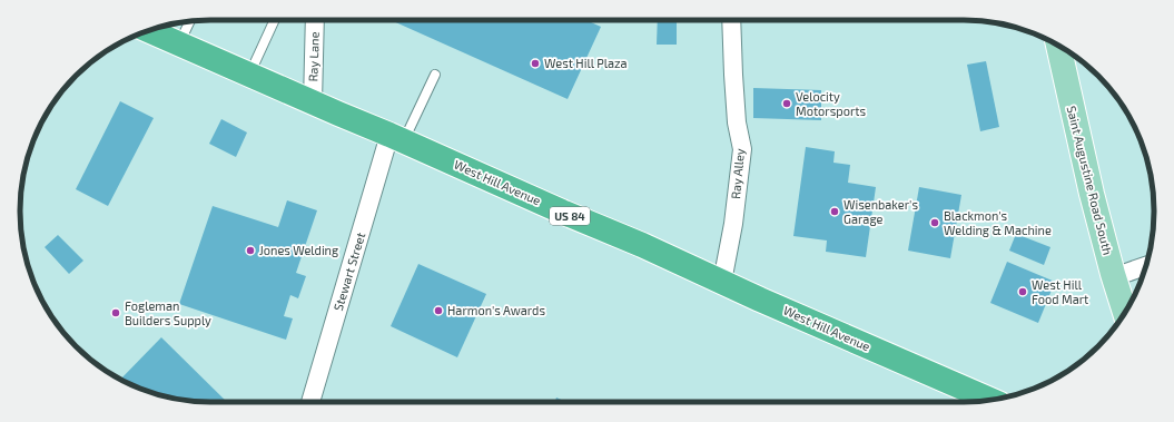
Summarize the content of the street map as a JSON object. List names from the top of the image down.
{
  "streets": {
    "highway": ["West Hill Avenue", "US 84"],
    "main road": ["Saint Augustine Road South"],
    "street": ["Ray Lane", "Ray Alley", "Stewart Street"]
  },
  "crossings": [
    ["Ray Lane", "West Hill Avenue"],
    ["Ray Alley", "West Hill Avenue"],
    ["West Hill Avenue", "Stewart Street"]
  ],
  "places": [
    "West Hill Plaza",
    "Velocity Motorsports",
    "Wisenbaker's Garage",
    "Blackmon's Welding & Machine",
    "Jones Welding",
    "West Hill Food Mart",
    "Harmon's Awards",
    "Fogleman Builders Supply"
  ]
}
